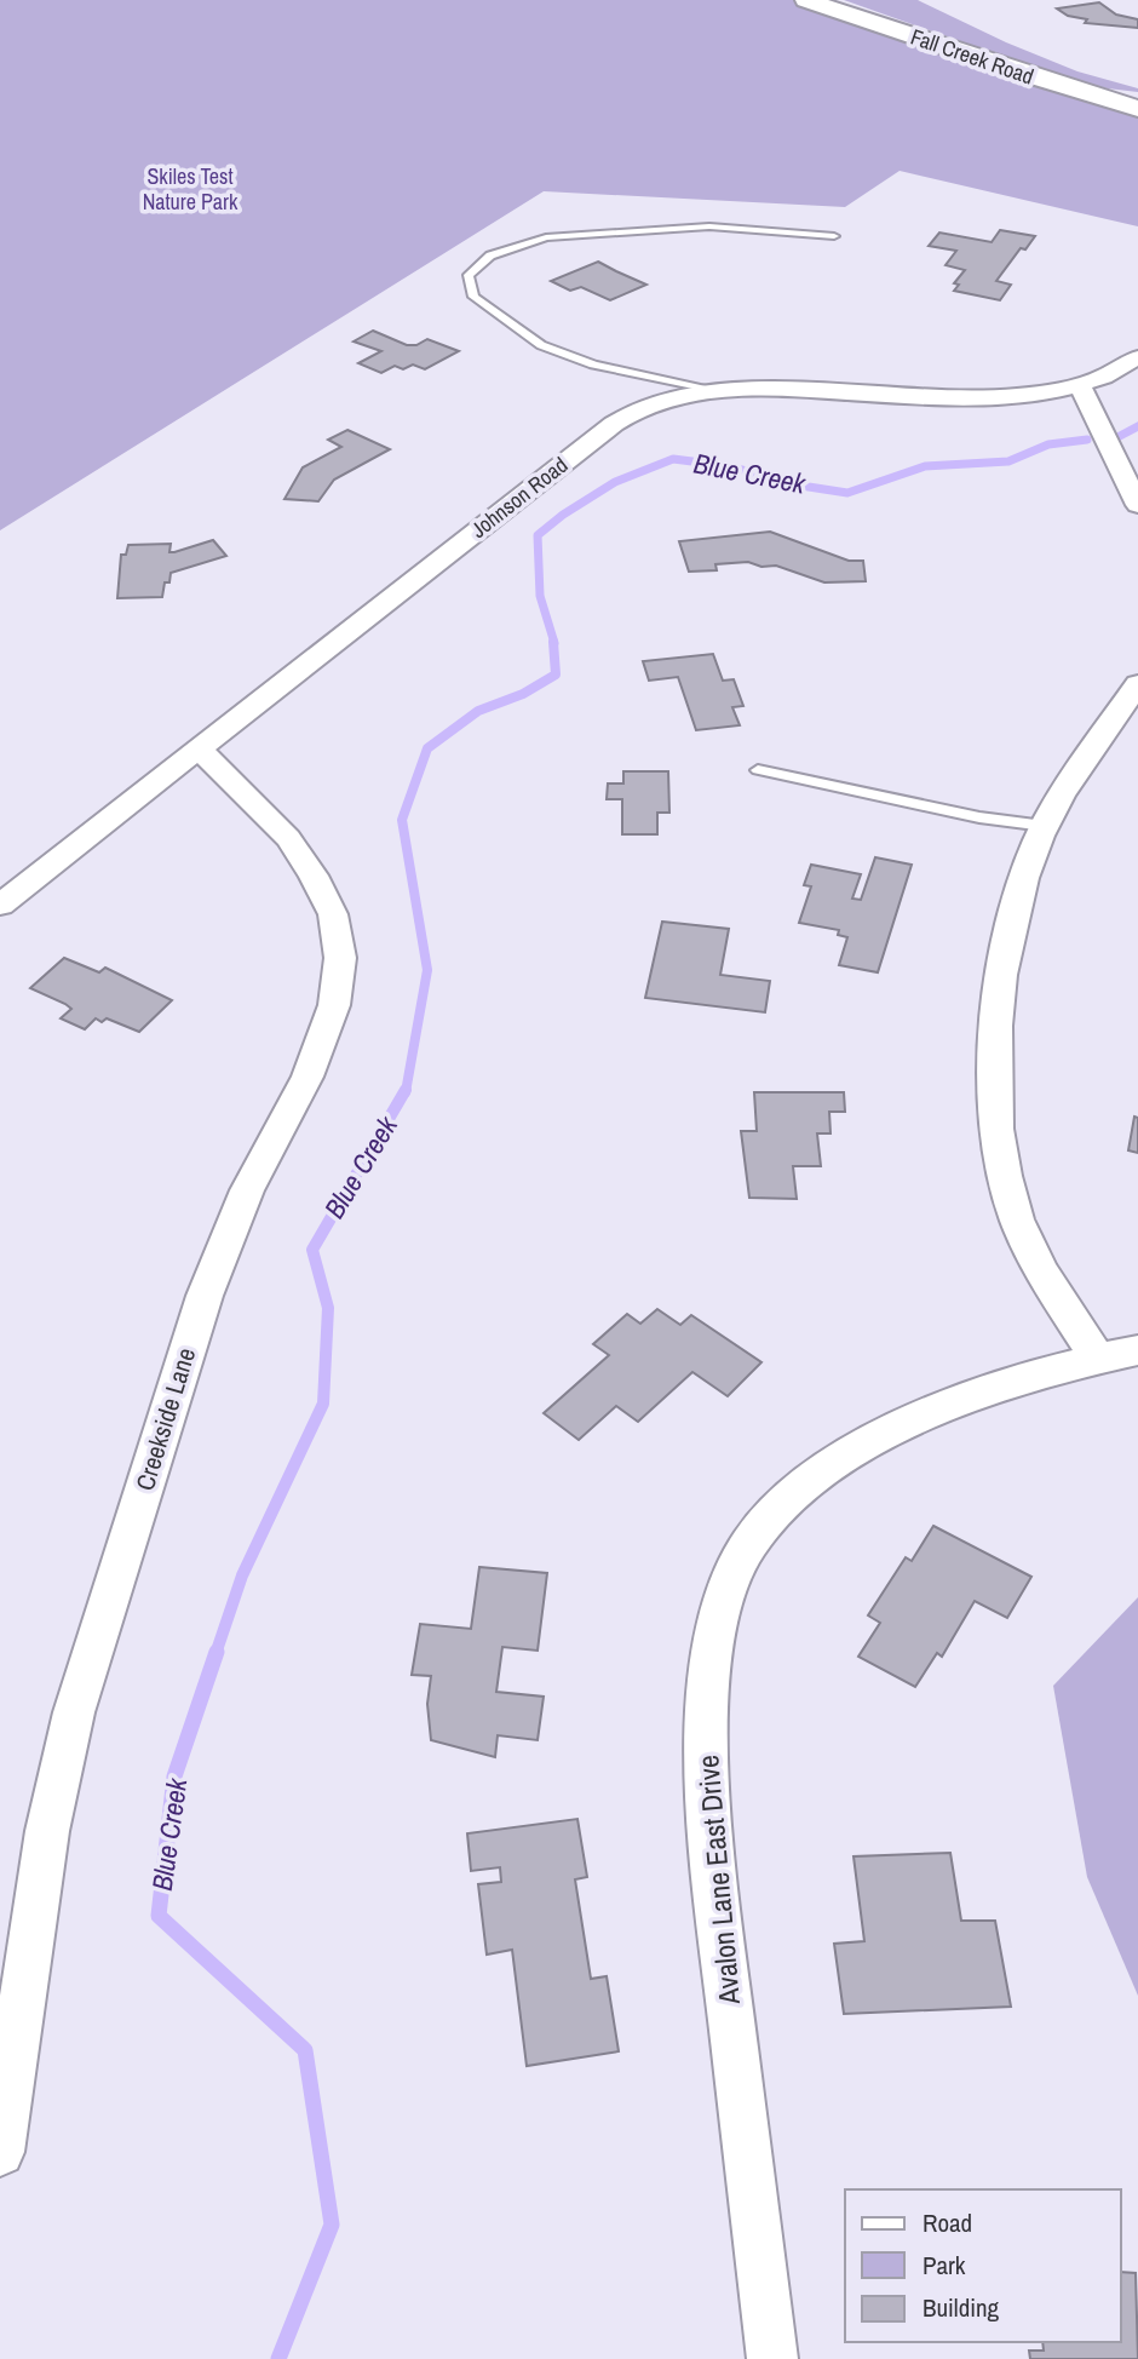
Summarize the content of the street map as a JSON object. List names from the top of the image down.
{
  "streets": {
    "main road": ["Fall Creek Road"],
    "street": ["Johnson Road", "Creekside Lane", "Avalon Lane East Drive"]
  },
  "crossings": [
    ["Johnson Road", "Creekside Lane"]
  ],
  "water": ["Blue Creek"],
  "parks": ["Skiles Test Nature Park"],
  "legend": ["Road", "Park", "Building"]
}
